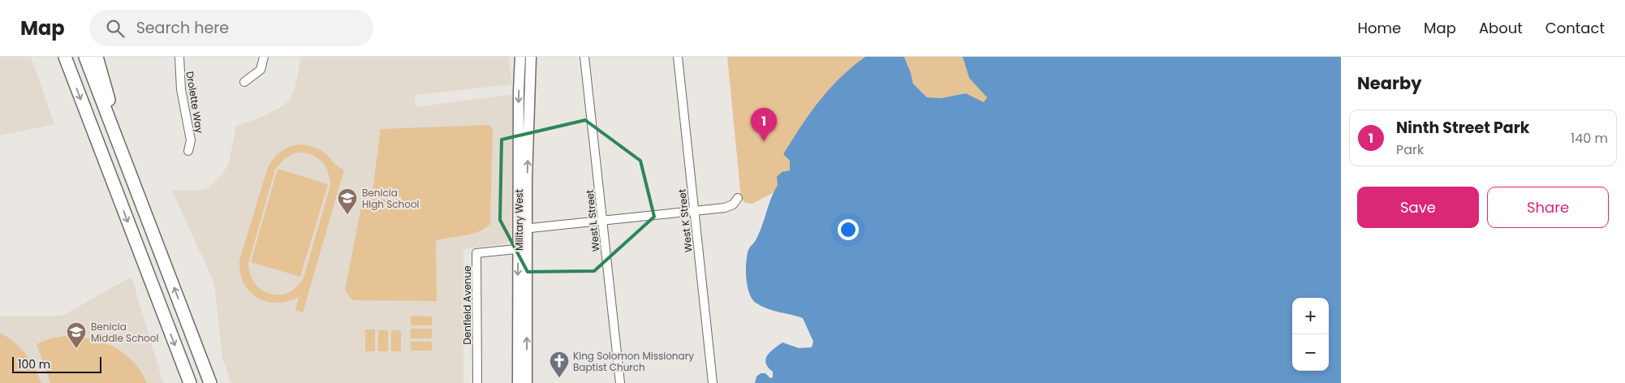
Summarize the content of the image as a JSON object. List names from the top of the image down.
{
  "streets": {
    "main road": ["Military West"],
    "street": [
      "Drolette Way",
      "West L Street",
      "West K Street",
      "Denfield Avenue"
    ]
  },
  "crossings": [
    ["Military West", "Denfield Avenue"]
  ],
  "places": {
    "school or university": ["Benicia High School", "Benicia Middle School"],
    "church": ["King Solomon Missionary Baptist Church"]
  },
  "scale_bar": "100 m",
  "page": {
    "header": "Map",
    "search": "Search here",
    "nav": [
      "Home",
      "Map",
      "About",
      "Contact"
    ],
    "heading": "Nearby",
    "pins": "1",
    "list": [
      {
        "mark": "1",
        "name": "Ninth Street Park",
        "note": "Park",
        "value": "140 m"
      }
    ],
    "buttons": ["Save", "Share"],
    "map_buttons": ["+", "−"],
    "scale": "100 m"
  }
}
